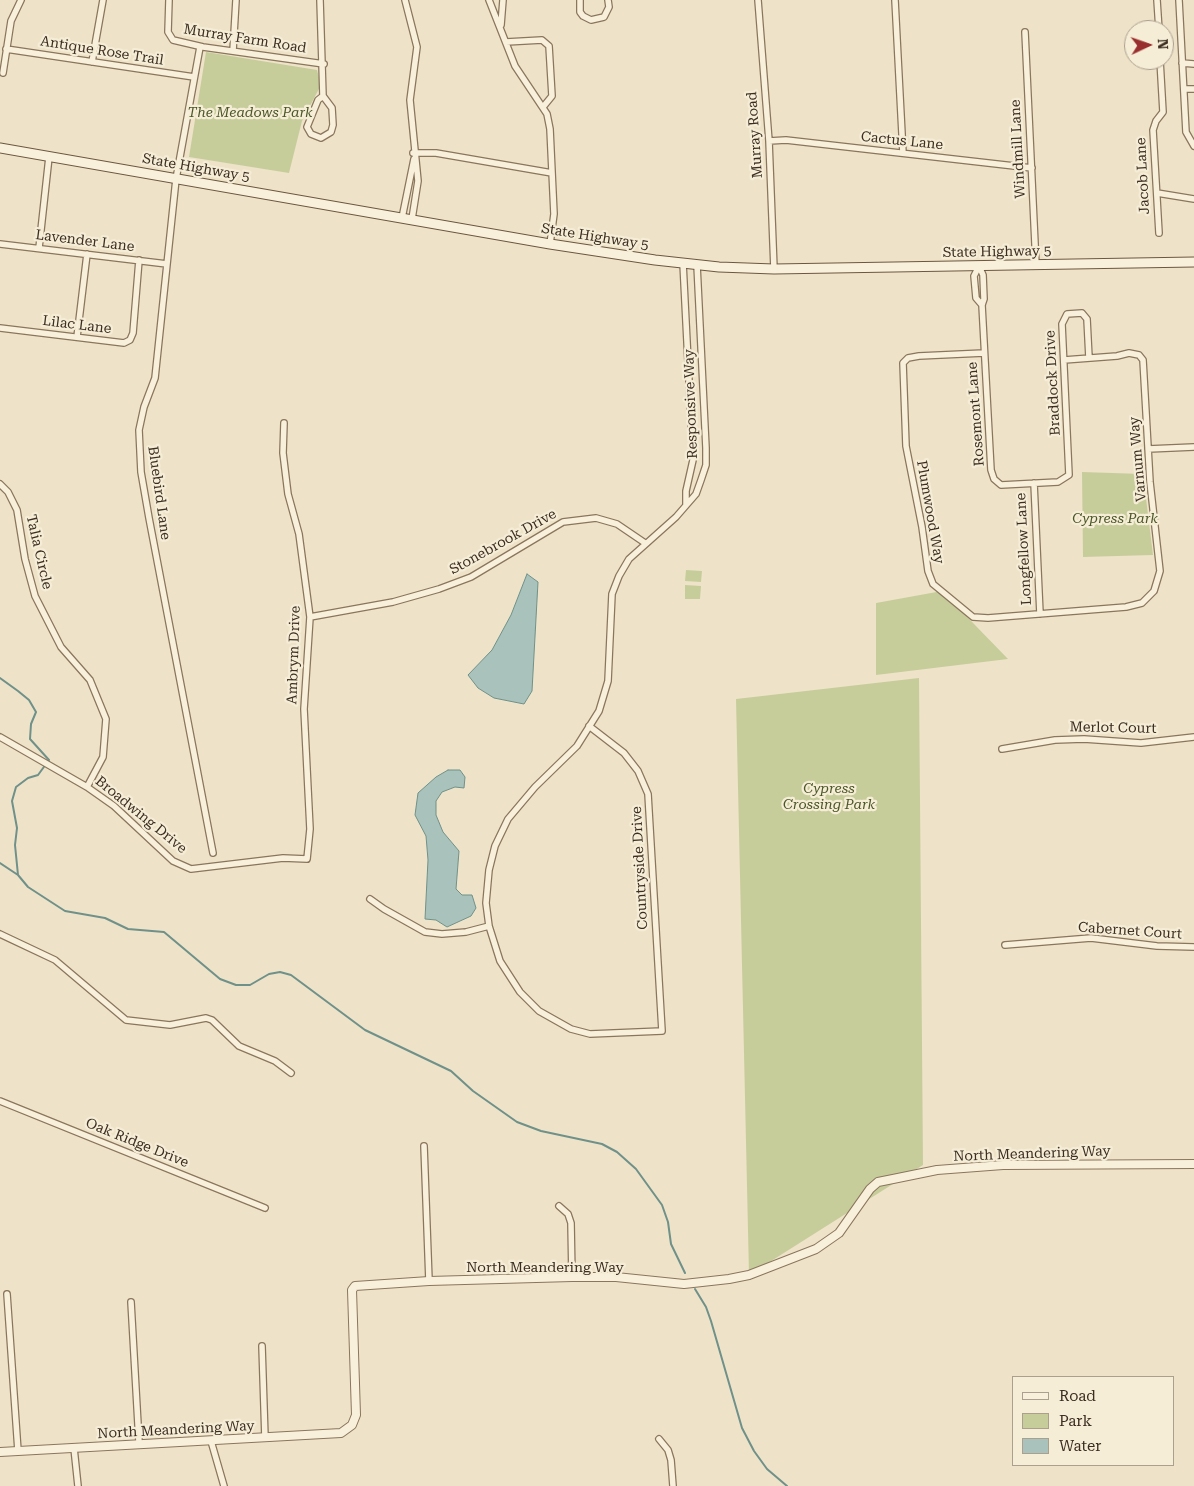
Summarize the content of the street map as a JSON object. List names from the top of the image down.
{
  "streets": {
    "main road": ["State Highway 5"],
    "street": [
      "Murray Farm Road",
      "Antique Rose Trail",
      "Murray Road",
      "Cactus Lane",
      "Windmill Lane",
      "Jacob Lane",
      "Lavender Lane",
      "Lilac Lane",
      "Braddock Drive",
      "Responsive Way",
      "Rosemont Lane",
      "Varnum Way",
      "Bluebird Lane",
      "Plumwood Way",
      "Stonebrook Drive",
      "Longfellow Lane",
      "Talia Circle",
      "Ambrym Drive",
      "Merlot Court",
      "Broadwing Drive",
      "Countryside Drive",
      "Cabernet Court",
      "Oak Ridge Drive",
      "North Meandering Way"
    ]
  },
  "crossings": [
    ["Murray Farm Road", "Bluebird Lane"],
    ["Antique Rose Trail", "Bluebird Lane"],
    ["Murray Road", "Cactus Lane"],
    ["Murray Road", "State Highway 5"],
    ["Cactus Lane", "Windmill Lane"],
    ["Windmill Lane", "State Highway 5"],
    ["State Highway 5", "Responsive Way"],
    ["State Highway 5", "Rosemont Lane"],
    ["State Highway 5", "Bluebird Lane"],
    ["Lavender Lane", "Lilac Lane"],
    ["Lavender Lane", "Bluebird Lane"],
    ["Braddock Drive", "Rosemont Lane"],
    ["Braddock Drive", "Varnum Way"],
    ["Braddock Drive", "Longfellow Lane"],
    ["Rosemont Lane", "Plumwood Way"],
    ["Rosemont Lane", "Longfellow Lane"],
    ["Varnum Way", "Plumwood Way"],
    ["Varnum Way", "Longfellow Lane"],
    ["Plumwood Way", "Longfellow Lane"],
    ["Stonebrook Drive", "Ambrym Drive"],
    ["Talia Circle", "Broadwing Drive"],
    ["Ambrym Drive", "Broadwing Drive"]
  ],
  "parks": ["The Meadows Park", "Cypress Park", "Cypress Crossing Park"],
  "legend": ["Road", "Park", "Water"],
  "north": "right"
}
